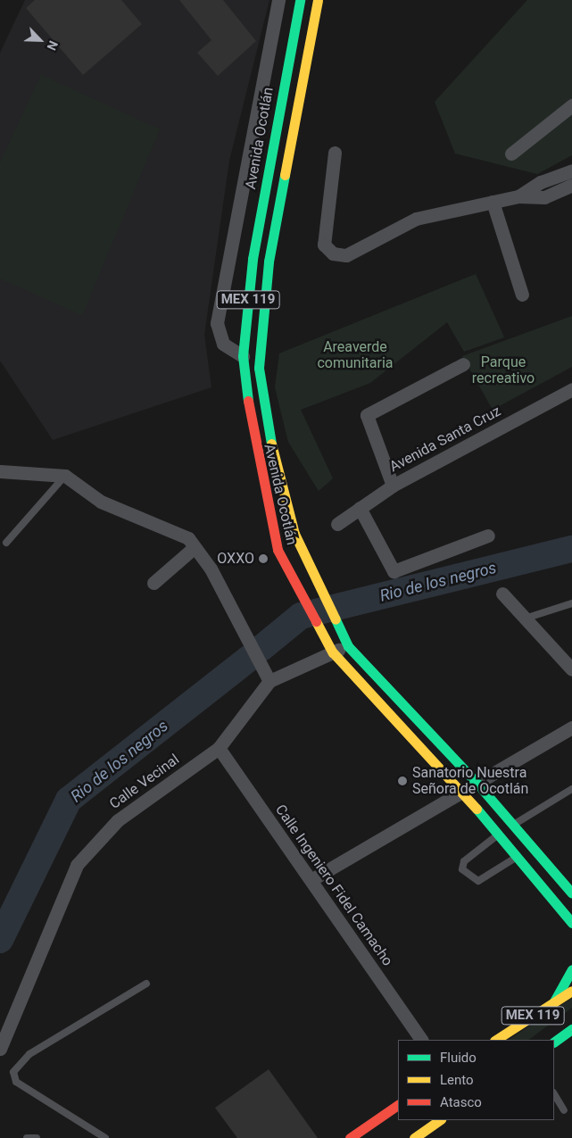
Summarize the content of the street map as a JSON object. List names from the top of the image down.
{
  "streets": {
    "main road": ["Avenida Ocotlán", "MEX 119"],
    "street": ["Avenida Santa Cruz", "Calle Vecinal", "Calle Ingeniero Fidel Camacho"]
  },
  "crossings": [
    ["Avenida Ocotlán", "Calle Vecinal"],
    ["Calle Vecinal", "Calle Ingeniero Fidel Camacho"]
  ],
  "water": ["Rio de los negros"],
  "parks": ["Areaverde comunitaria", "Parque recreativo"],
  "places": ["OXXO", "Sanatorio Nuestra Señora de Ocotlán"],
  "legend": ["Fluido", "Lento", "Atasco"],
  "north": "bottom right"
}
